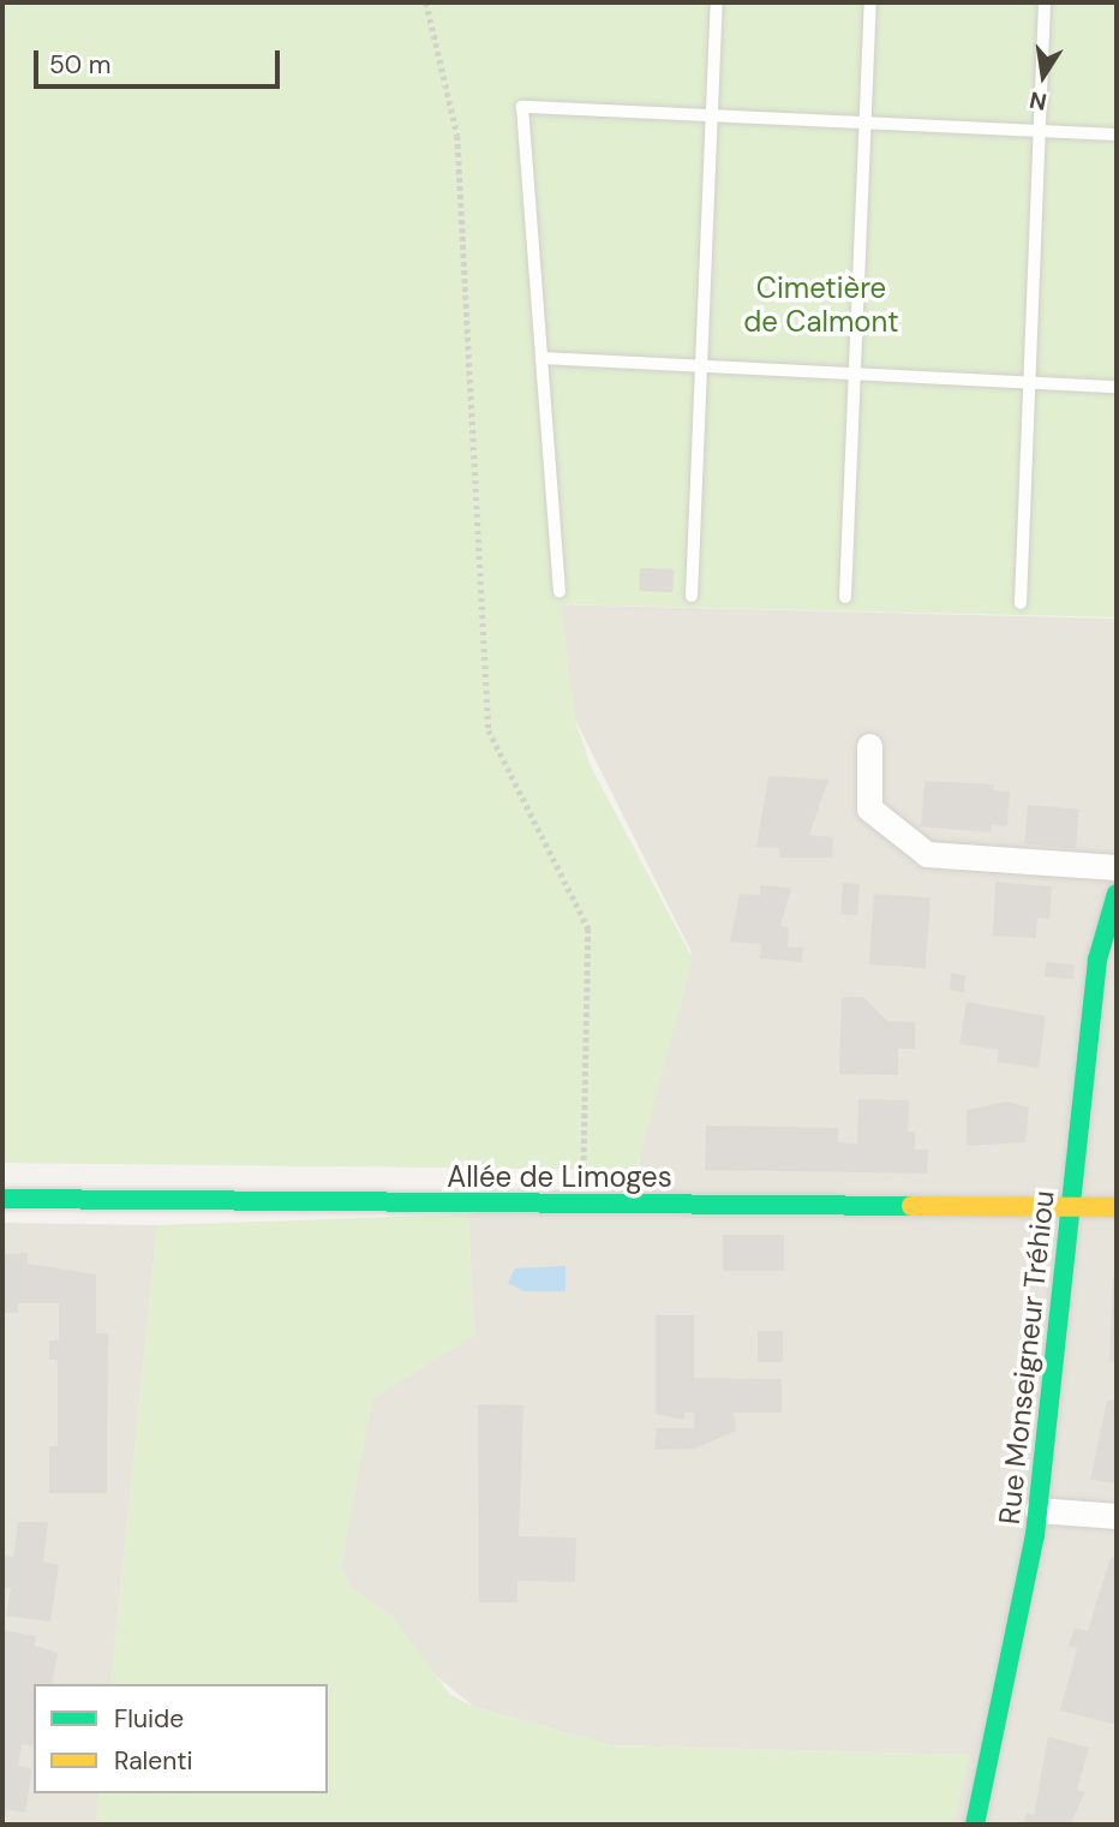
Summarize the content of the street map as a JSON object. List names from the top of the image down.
{
  "streets": {
    "street": ["Allée de Limoges", "Rue Monseigneur Tréhiou"]
  },
  "crossings": [
    ["Allée de Limoges", "Rue Monseigneur Tréhiou"]
  ],
  "parks": ["Cimetière de Calmont"],
  "legend": ["Fluide", "Ralenti"],
  "scale_bar": "50 m",
  "north": "bottom"
}
